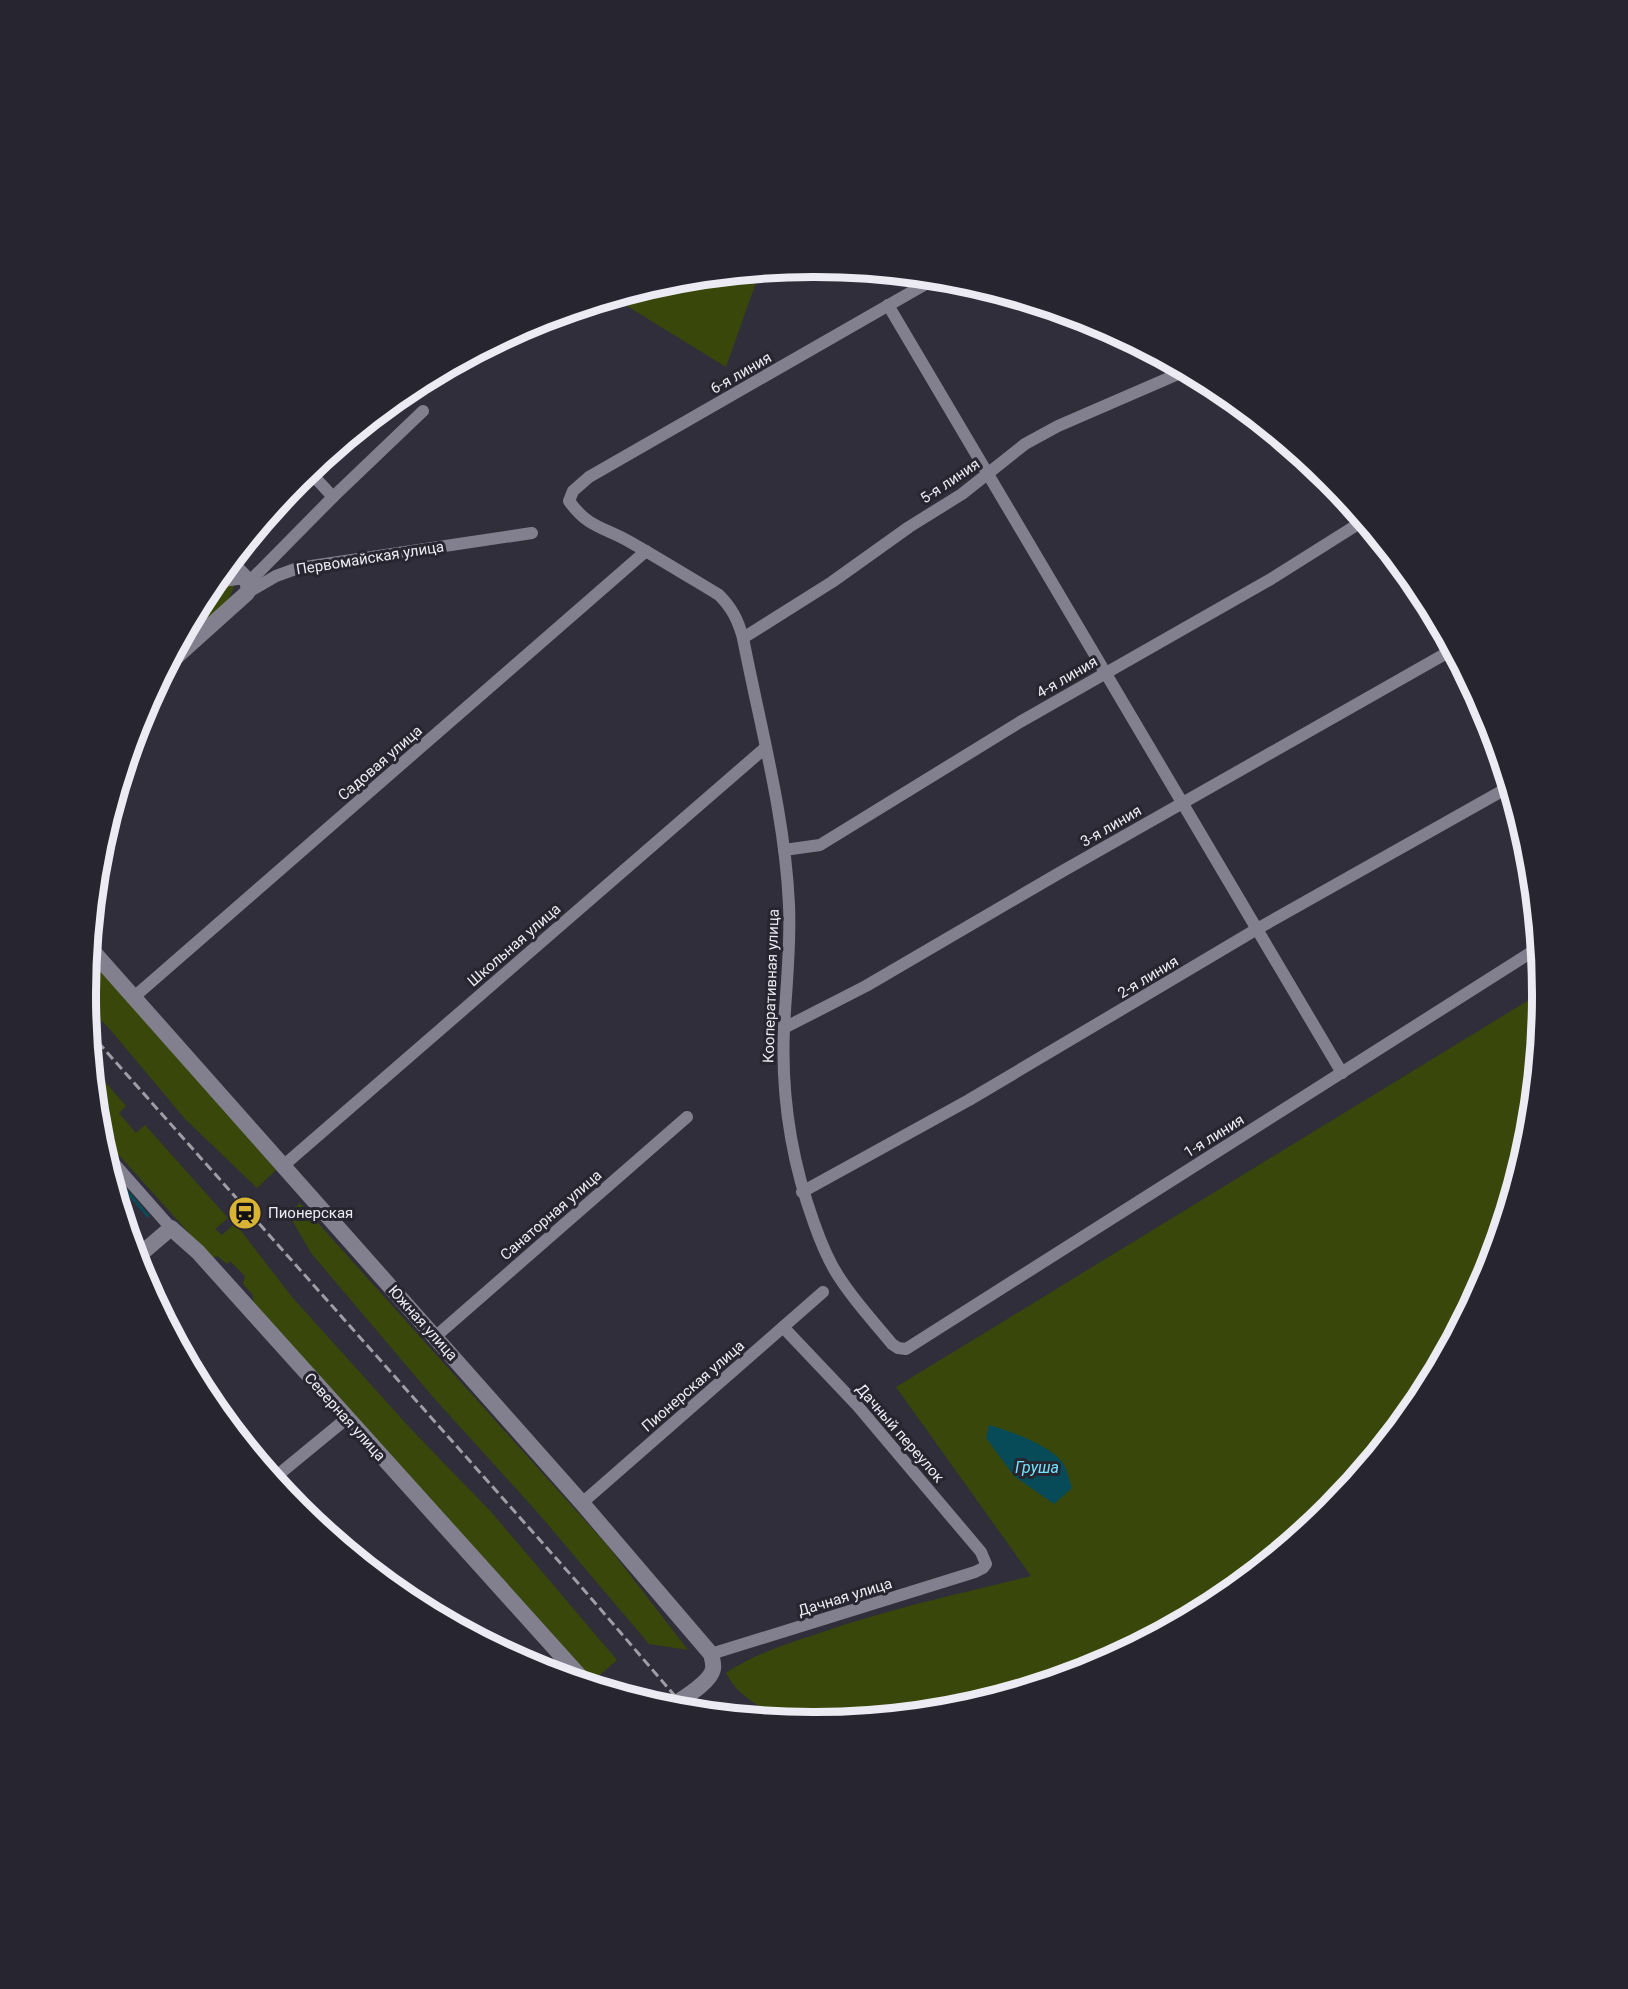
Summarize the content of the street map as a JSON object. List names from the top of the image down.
{
  "streets": {
    "street": [
      "6-я линия",
      "5-я линия",
      "Первомайская улица",
      "4-я линия",
      "Садовая улица",
      "3-я линия",
      "Школьная улица",
      "2-я линия",
      "Кооперативная улица",
      "1-я линия",
      "Санаторная улица",
      "Южная улица",
      "Пионерская улица",
      "Северная улица",
      "Дачный переулок",
      "Дачная улица"
    ]
  },
  "crossings": [
    ["6-я линия", "Кооперативная улица"],
    ["5-я линия", "Кооперативная улица"],
    ["4-я линия", "Кооперативная улица"],
    ["Садовая улица", "Кооперативная улица"],
    ["Садовая улица", "Южная улица"],
    ["3-я линия", "Кооперативная улица"],
    ["Школьная улица", "Кооперативная улица"],
    ["Школьная улица", "Южная улица"],
    ["2-я линия", "Кооперативная улица"],
    ["Кооперативная улица", "1-я линия"],
    ["Санаторная улица", "Южная улица"],
    ["Южная улица", "Пионерская улица"],
    ["Южная улица", "Дачная улица"],
    ["Пионерская улица", "Дачный переулок"],
    ["Дачный переулок", "Дачная улица"]
  ],
  "water": ["Груша"],
  "places": {
    "station": ["Пионерская"]
  }
}
